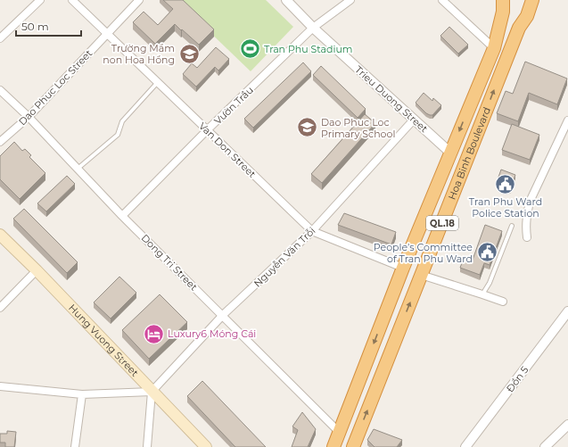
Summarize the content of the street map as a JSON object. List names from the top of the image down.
{
  "streets": {
    "highway": ["Hoa Binh Boulevard", "QL.18"],
    "main road": ["Hung Vuong Street"],
    "street": [
      "Dao Phuc Loc Street",
      "Trieu Duong Street",
      "Vườn Trầu",
      "Van Don Street",
      "Nguyễn Văn Trỗi",
      "Dong Tri Street",
      "Đồn 5"
    ]
  },
  "crossings": [
    ["Dao Phuc Loc Street", "Van Don Street"],
    ["Dao Phuc Loc Street", "Dong Tri Street"],
    ["Trieu Duong Street", "Vườn Trầu"],
    ["Trieu Duong Street", "Hoa Binh Boulevard"],
    ["Trieu Duong Street", "Nguyễn Văn Trỗi"],
    ["Vườn Trầu", "Van Don Street"],
    ["Vườn Trầu", "Dong Tri Street"],
    ["Van Don Street", "Hoa Binh Boulevard"],
    ["Van Don Street", "Nguyễn Văn Trỗi"],
    ["Hoa Binh Boulevard", "Dong Tri Street"],
    ["Nguyễn Văn Trỗi", "Dong Tri Street"],
    ["Nguyễn Văn Trỗi", "Hung Vuong Street"]
  ],
  "places": {
    "sports": ["Tran Phu Stadium"],
    "school or university": ["Trường Mầm non Hoa Hồng", "Dao Phuc Loc Primary School"],
    "public building": ["Tran Phu Ward Police Station", "People’s Committee of Tran Phu Ward"],
    "hotel": ["Luxury6 Móng Cái"]
  },
  "scale_bar": "50 m"
}
